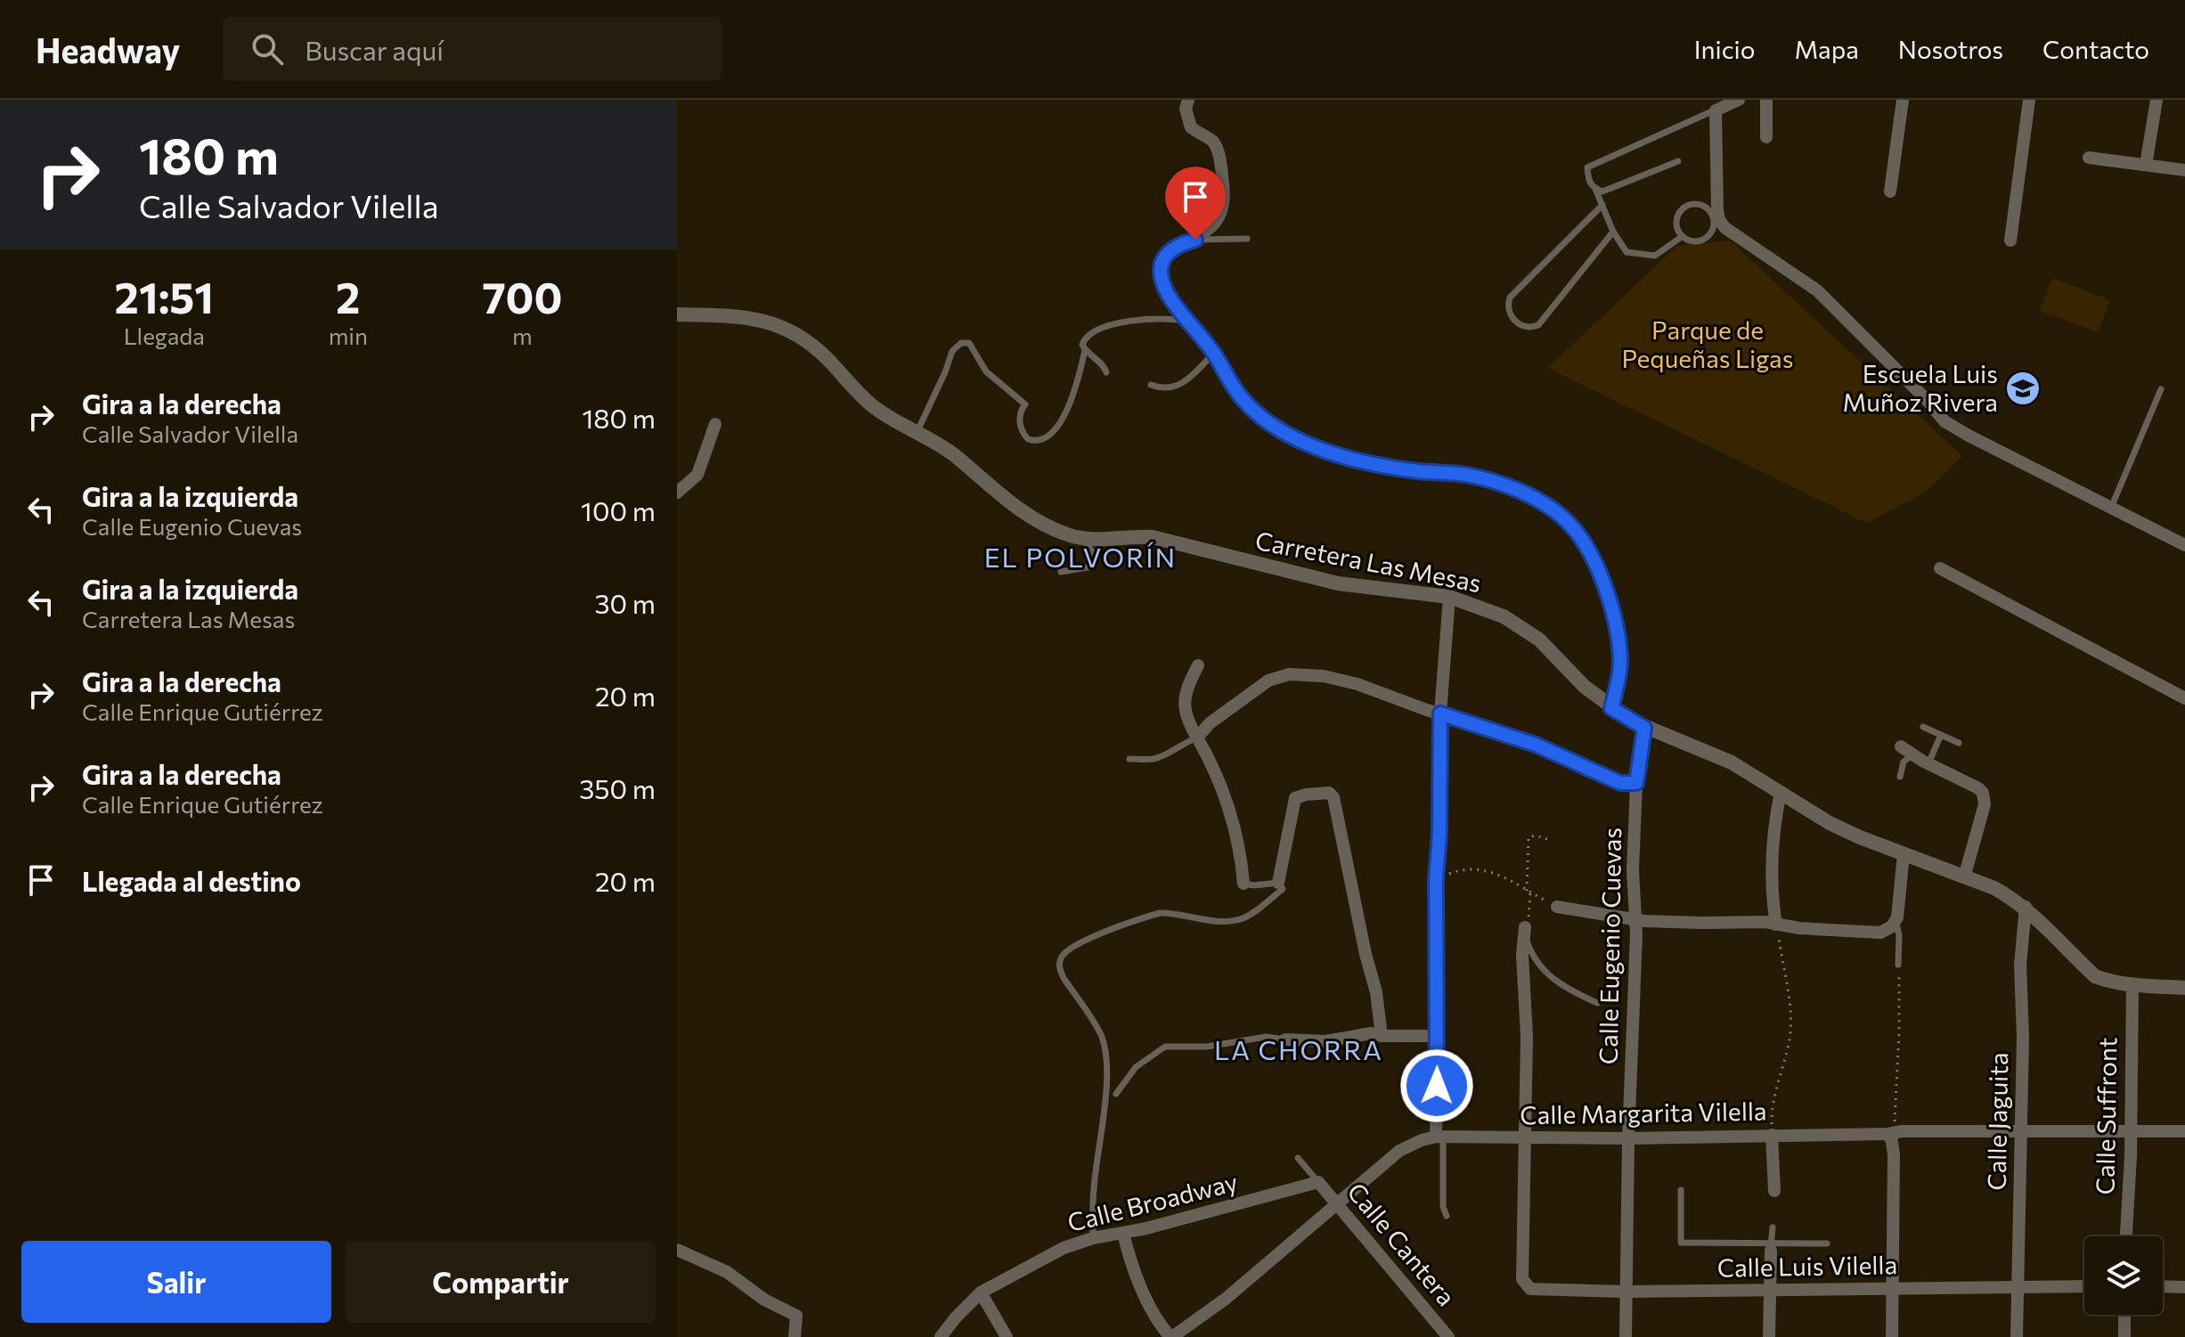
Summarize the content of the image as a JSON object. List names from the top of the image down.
{
  "streets": {
    "street": [
      "Carretera Las Mesas",
      "Calle Eugenio Cuevas",
      "Calle Margarita Vilella",
      "Calle Suffront",
      "Calle Jaguita",
      "Calle Broadway",
      "Calle Cantera",
      "Calle Luis Vilella"
    ]
  },
  "crossings": [
    ["Carretera Las Mesas", "Calle Eugenio Cuevas"],
    ["Carretera Las Mesas", "Calle Suffront"],
    ["Carretera Las Mesas", "Calle Jaguita"],
    ["Calle Eugenio Cuevas", "Calle Margarita Vilella"],
    ["Calle Eugenio Cuevas", "Calle Luis Vilella"],
    ["Calle Margarita Vilella", "Calle Suffront"],
    ["Calle Margarita Vilella", "Calle Jaguita"],
    ["Calle Margarita Vilella", "Calle Cantera"],
    ["Calle Margarita Vilella", "Calle Luis Vilella"],
    ["Calle Jaguita", "Calle Luis Vilella"],
    ["Calle Broadway", "Calle Cantera"]
  ],
  "districts": ["EL POLVORÍN", "LA CHORRA"],
  "parks": ["Parque de Pequeñas Ligas"],
  "places": {
    "school or university": ["Escuela Luis Muñoz Rivera"]
  },
  "page": {
    "header": "Headway",
    "search": "Buscar aquí",
    "nav": [
      "Inicio",
      "Mapa",
      "Nosotros",
      "Contacto"
    ],
    "turn": ["180 m", "Calle Salvador Vilella"],
    "eta": [
      "21:51",
      "Llegada",
      "2",
      "min",
      "700",
      "m"
    ],
    "list": [
      {
        "name": "Gira a la derecha",
        "note": "Calle Salvador Vilella",
        "value": "180 m"
      },
      {
        "name": "Gira a la izquierda",
        "note": "Calle Eugenio Cuevas",
        "value": "100 m"
      },
      {
        "name": "Gira a la izquierda",
        "note": "Carretera Las Mesas",
        "value": "30 m"
      },
      {
        "name": "Gira a la derecha",
        "note": "Calle Enrique Gutiérrez",
        "value": "20 m"
      },
      {
        "name": "Gira a la derecha",
        "note": "Calle Enrique Gutiérrez",
        "value": "350 m"
      },
      {
        "name": "Llegada al destino",
        "value": "20 m"
      }
    ],
    "buttons": ["Salir", "Compartir"]
  }
}
